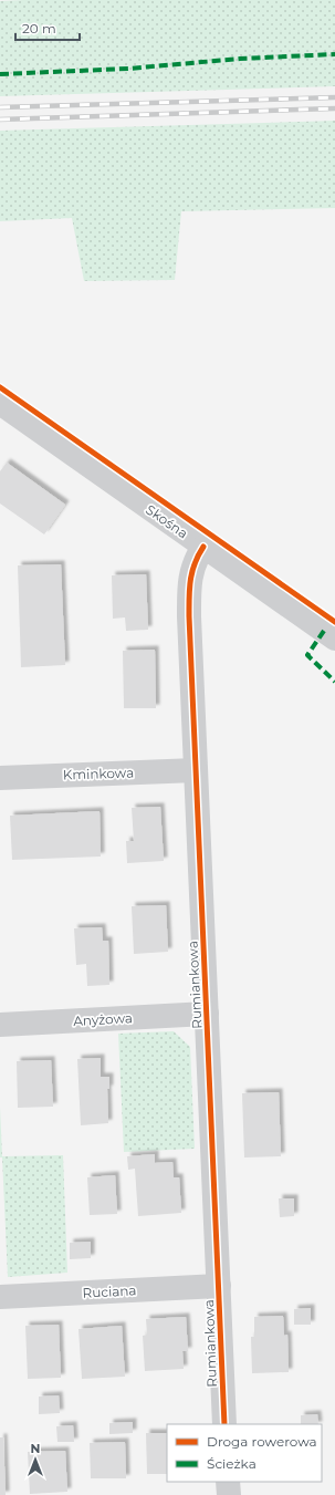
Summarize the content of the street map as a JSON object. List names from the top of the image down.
{
  "streets": {
    "street": [
      "Skośna",
      "Kminkowa",
      "Rumiankowa",
      "Anyżowa",
      "Ruciana"
    ]
  },
  "crossings": [
    ["Skośna", "Rumiankowa"],
    ["Kminkowa", "Rumiankowa"],
    ["Rumiankowa", "Anyżowa"],
    ["Rumiankowa", "Ruciana"]
  ],
  "legend": ["Droga rowerowa", "Ścieżka"],
  "scale_bar": "20 m",
  "north": "top"
}
